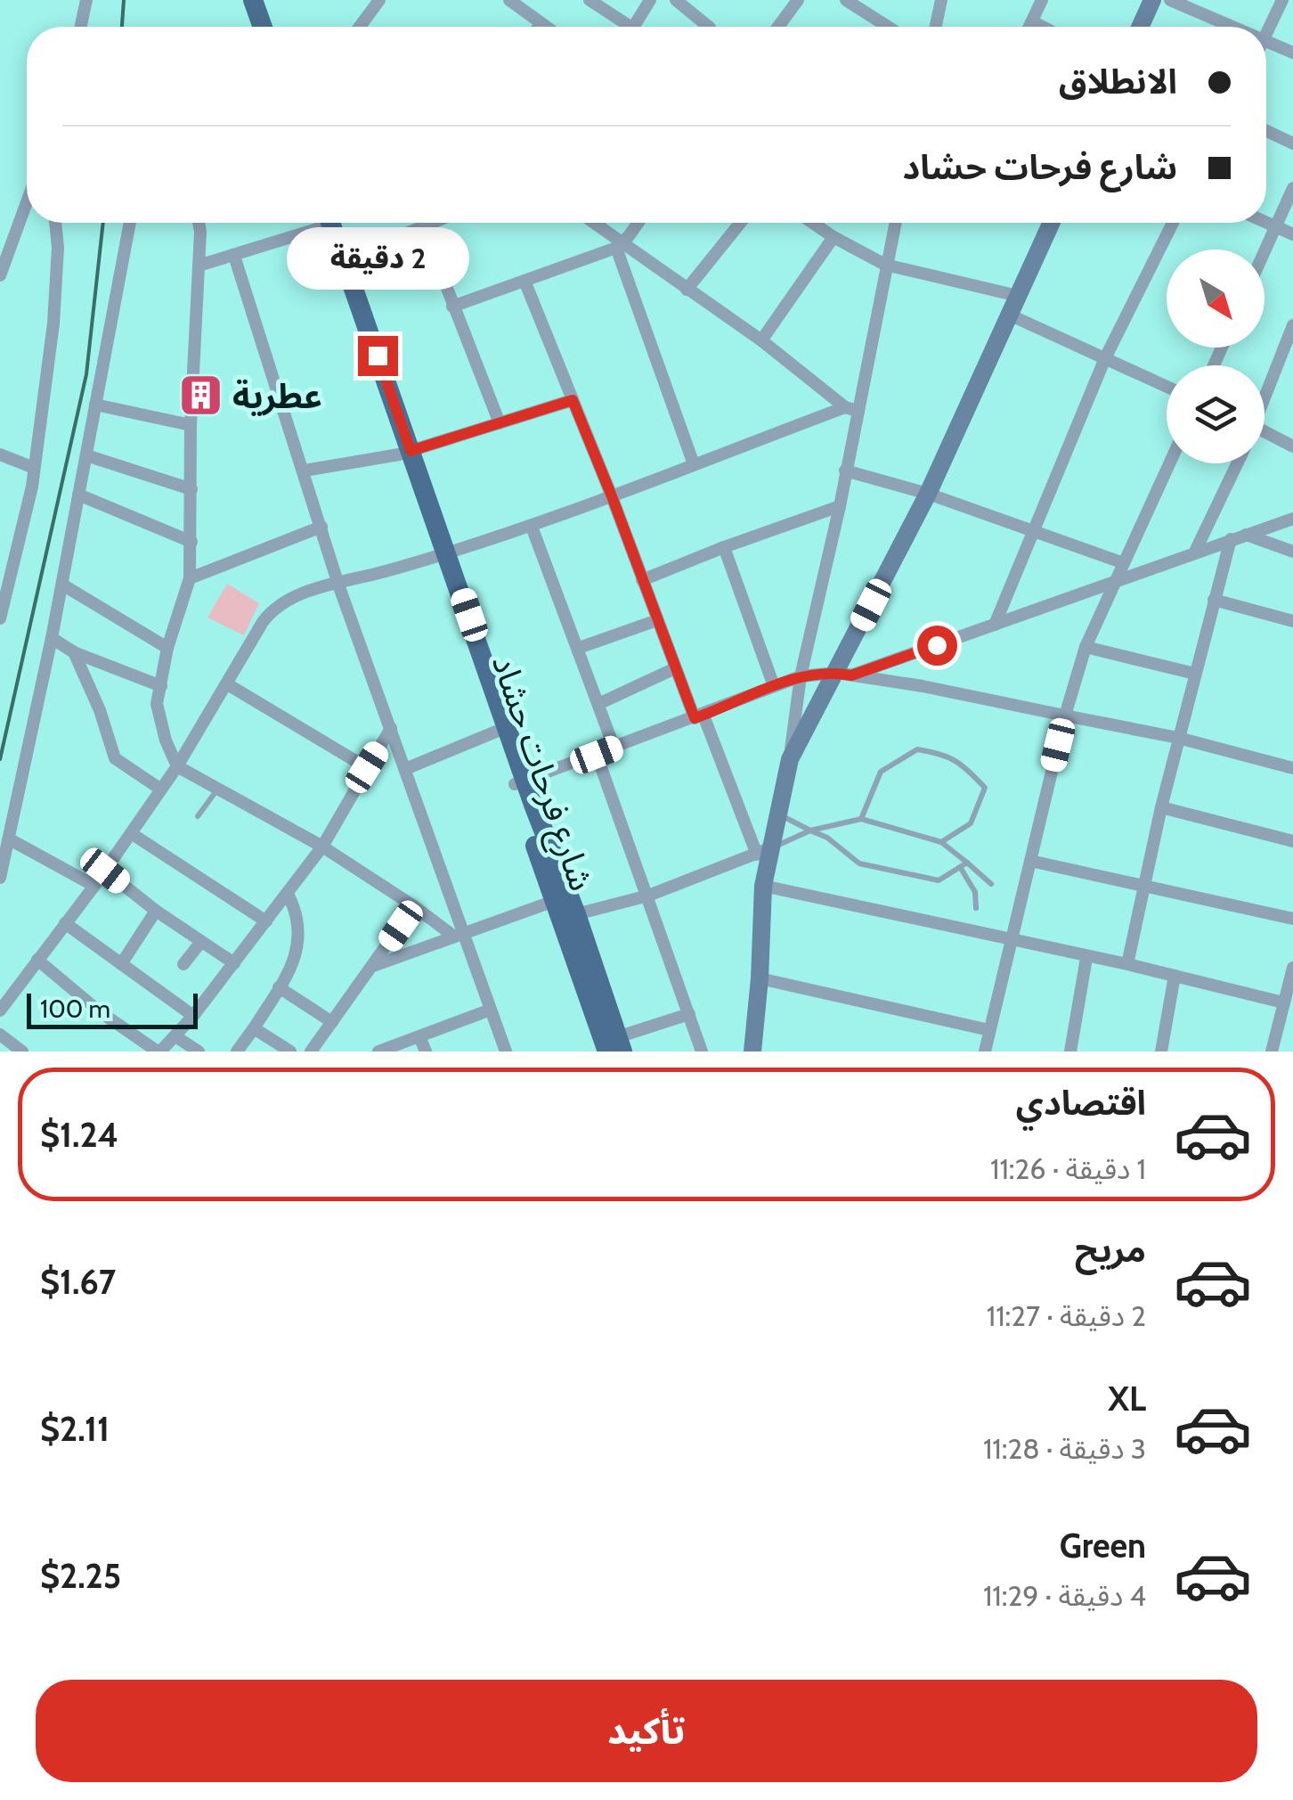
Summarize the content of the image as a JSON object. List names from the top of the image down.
{
  "streets": {
    "main road": ["شارع فرحات حشاد"]
  },
  "places": {
    "building": ["عطرية"]
  },
  "scale_bar": "100 m",
  "north": "bottom right",
  "page": {
    "banner": ["الانطلاق", "شارع فرحات حشاد"],
    "bubble": "2 دقيقة",
    "scale": "100 m",
    "list": [
      {
        "name": "اقتصادي",
        "note": "1 دقيقة · 11:26",
        "value": "$1.24"
      },
      {
        "name": "مريح",
        "note": "2 دقيقة · 11:27",
        "value": "$1.67"
      },
      {
        "name": "XL",
        "note": "3 دقيقة · 11:28",
        "value": "$2.11"
      },
      {
        "name": "Green",
        "note": "4 دقيقة · 11:29",
        "value": "$2.25"
      }
    ],
    "buttons": "تأكيد"
  }
}
